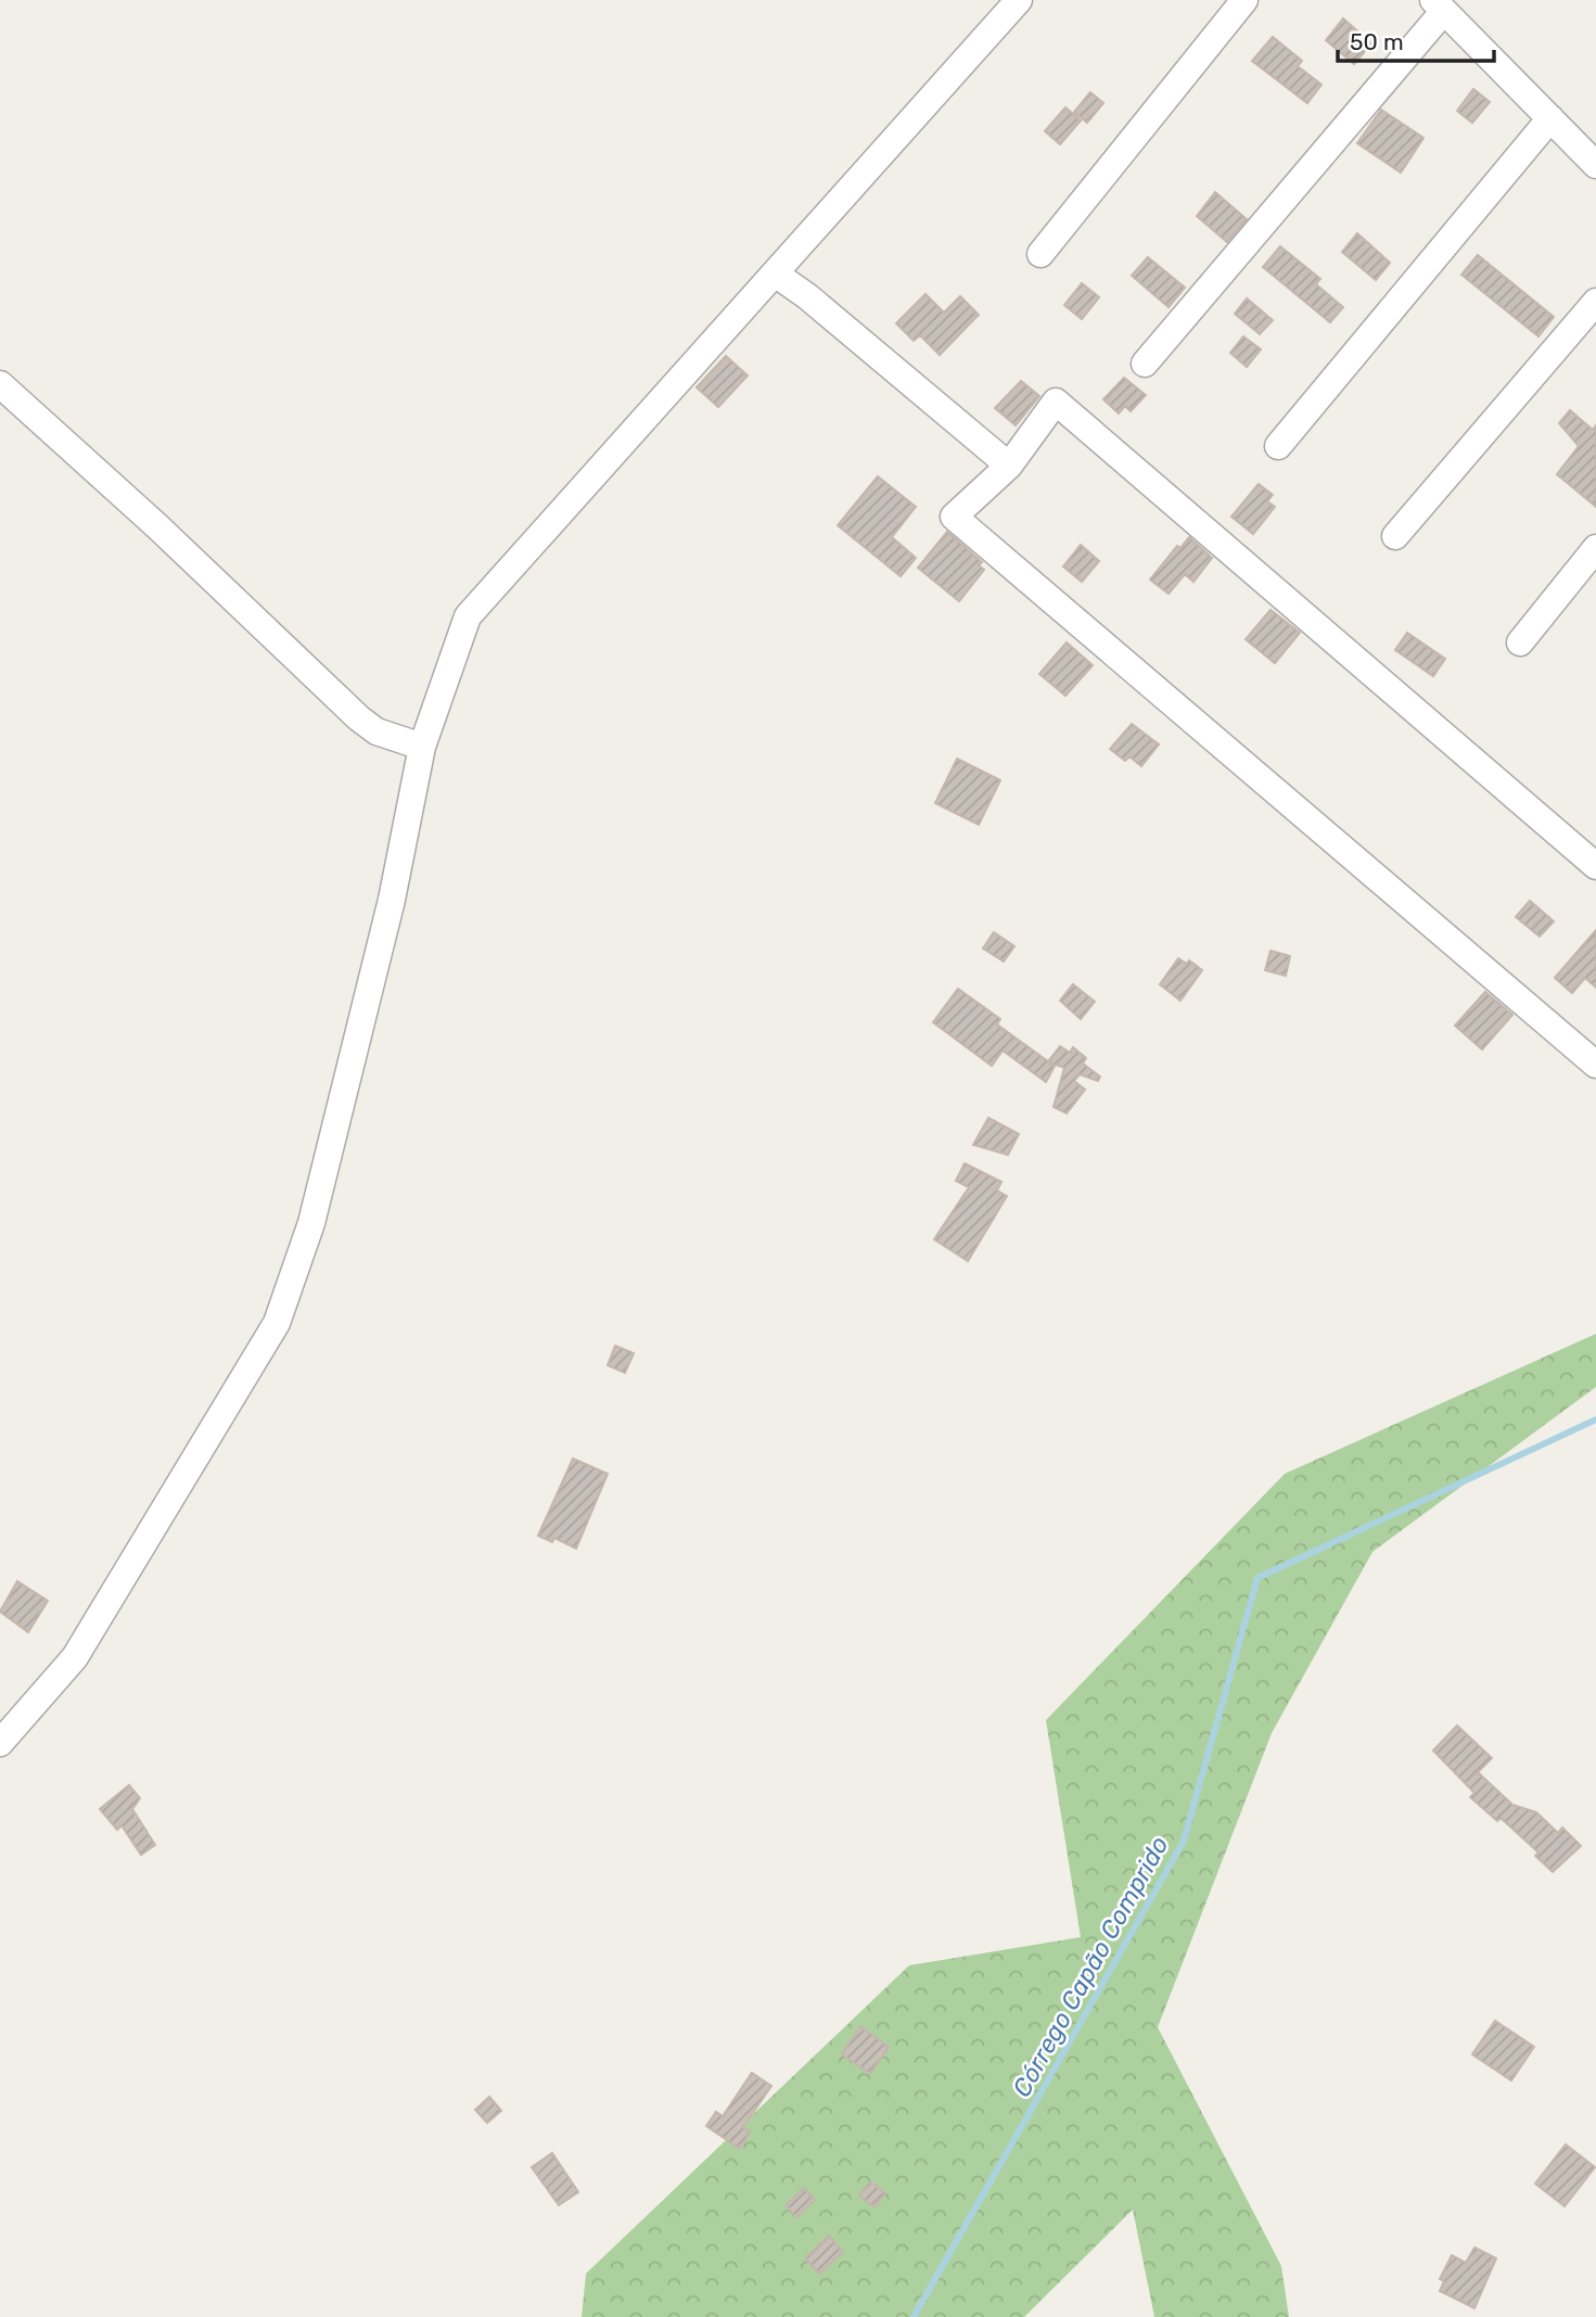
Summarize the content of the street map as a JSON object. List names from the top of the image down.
{
  "water": ["Córrego Capão Comprido"],
  "scale_bar": "50 m"
}
